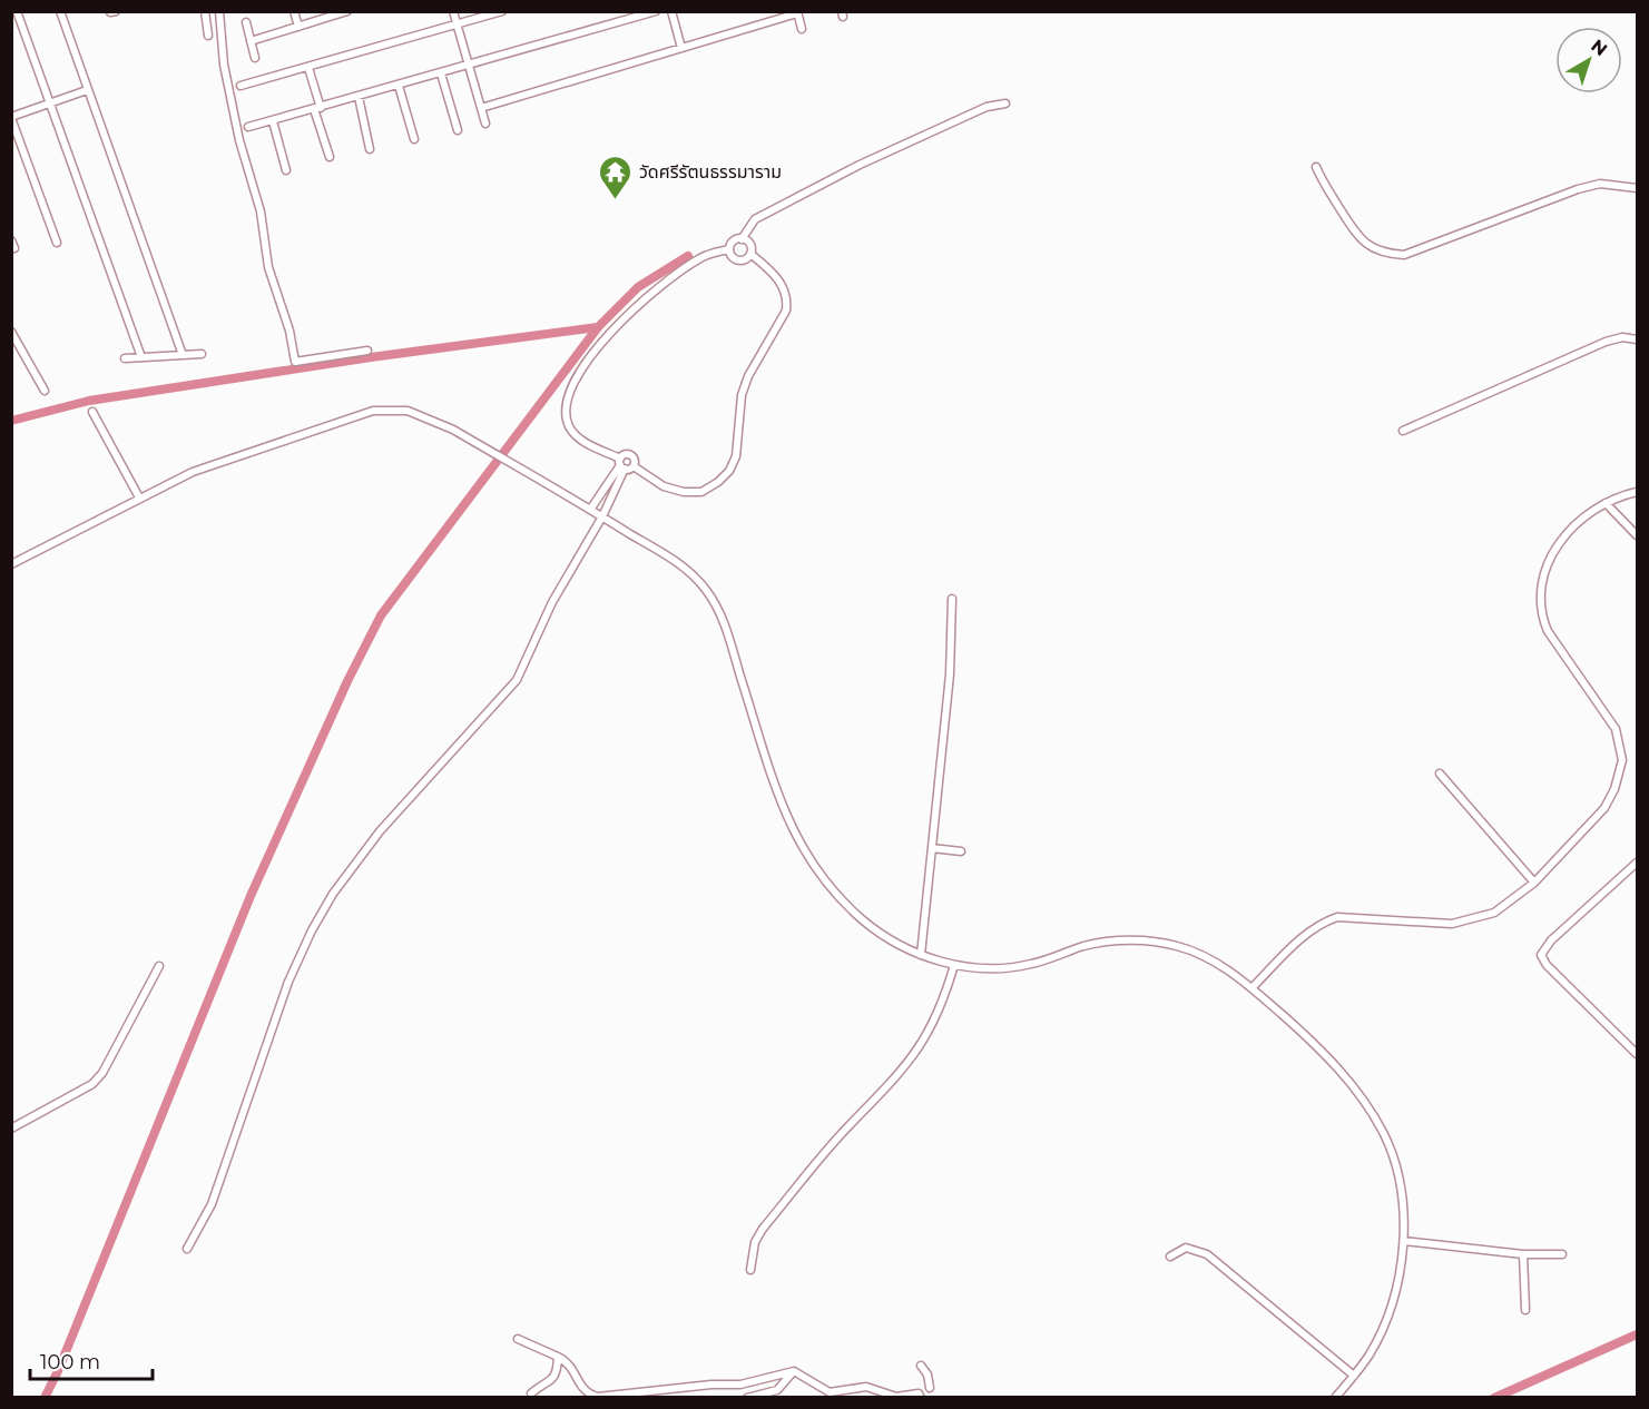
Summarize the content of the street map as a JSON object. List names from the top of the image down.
{
  "places": {
    "temple": ["วัดศรีรัตนธรรมาราม"]
  },
  "scale_bar": "100 m",
  "north": "top right"
}
